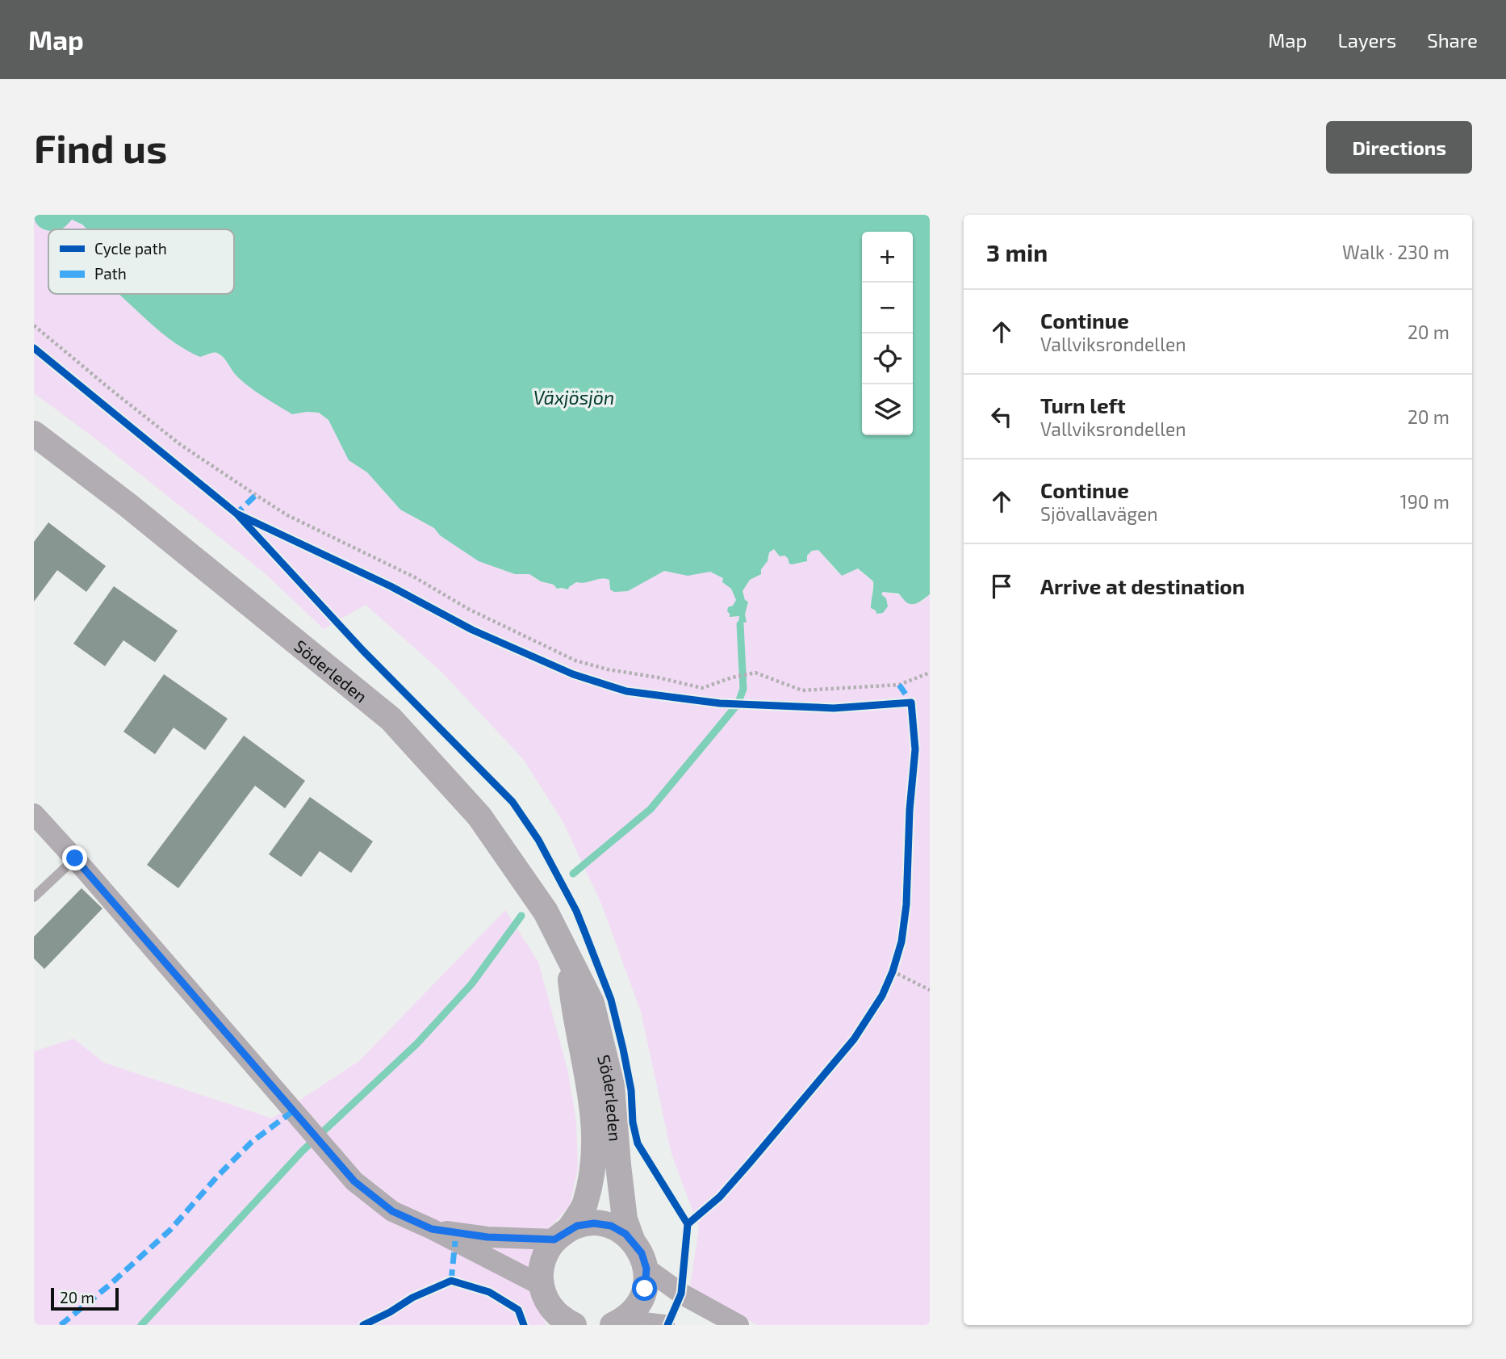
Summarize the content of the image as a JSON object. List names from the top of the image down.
{
  "streets": {
    "street": ["Söderleden"]
  },
  "water": ["Växjösjön"],
  "legend": ["Cycle path", "Path"],
  "scale_bar": "20 m",
  "page": {
    "header": "Map",
    "nav": ["Map", "Layers", "Share"],
    "buttons": "Directions",
    "title": "Find us",
    "heading": ["3 min", "Walk · 230 m"],
    "map_buttons": ["+", "−"],
    "list": [
      ["Continue", "Vallviksrondellen", "20 m"],
      ["Turn left", "Vallviksrondellen", "20 m"],
      ["Continue", "Sjövallavägen", "190 m"],
      "Arrive at destination"
    ],
    "scale": "20 m"
  }
}
